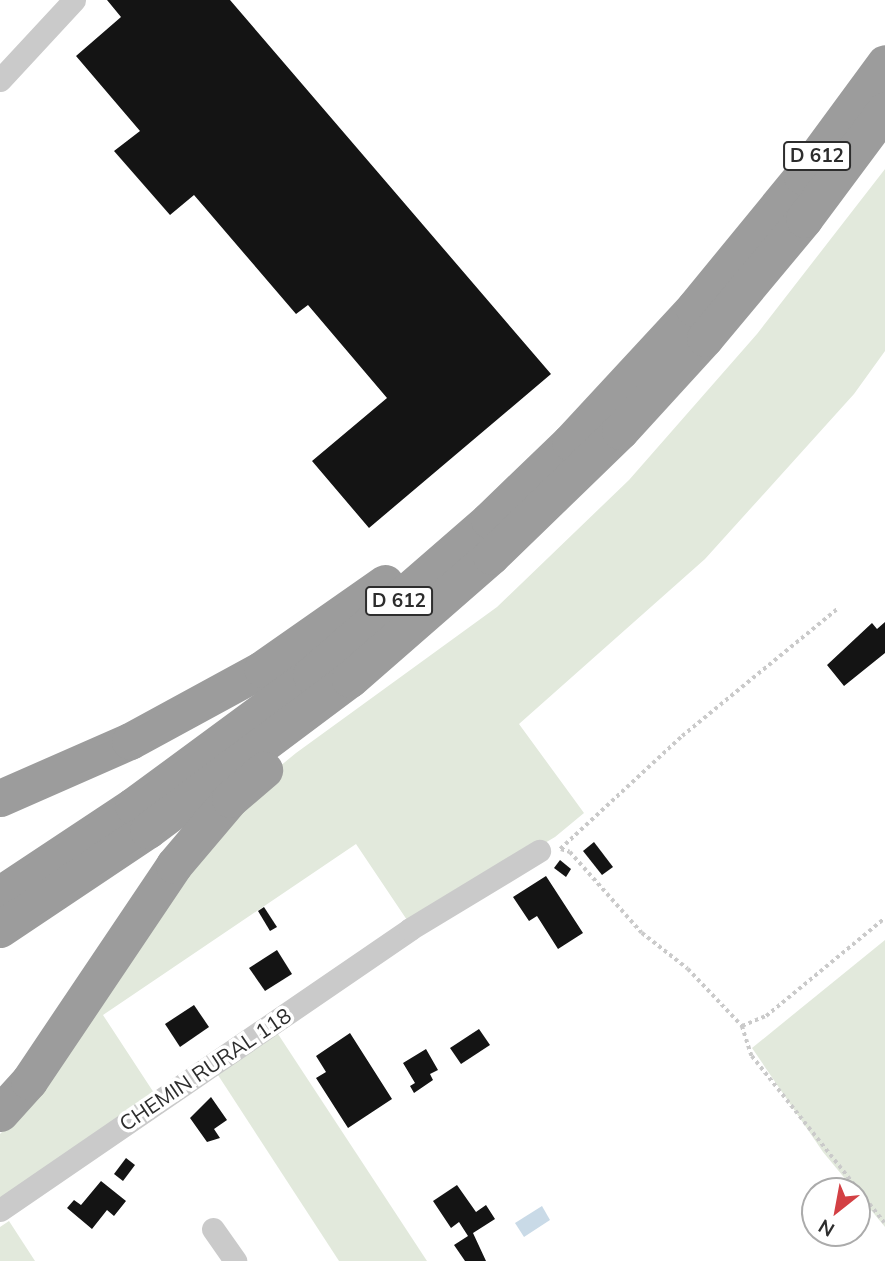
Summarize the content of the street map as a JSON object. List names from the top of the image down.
{
  "streets": {
    "highway": ["D 612"],
    "street": ["CHEMIN RURAL 118"]
  },
  "north": "bottom left"
}
